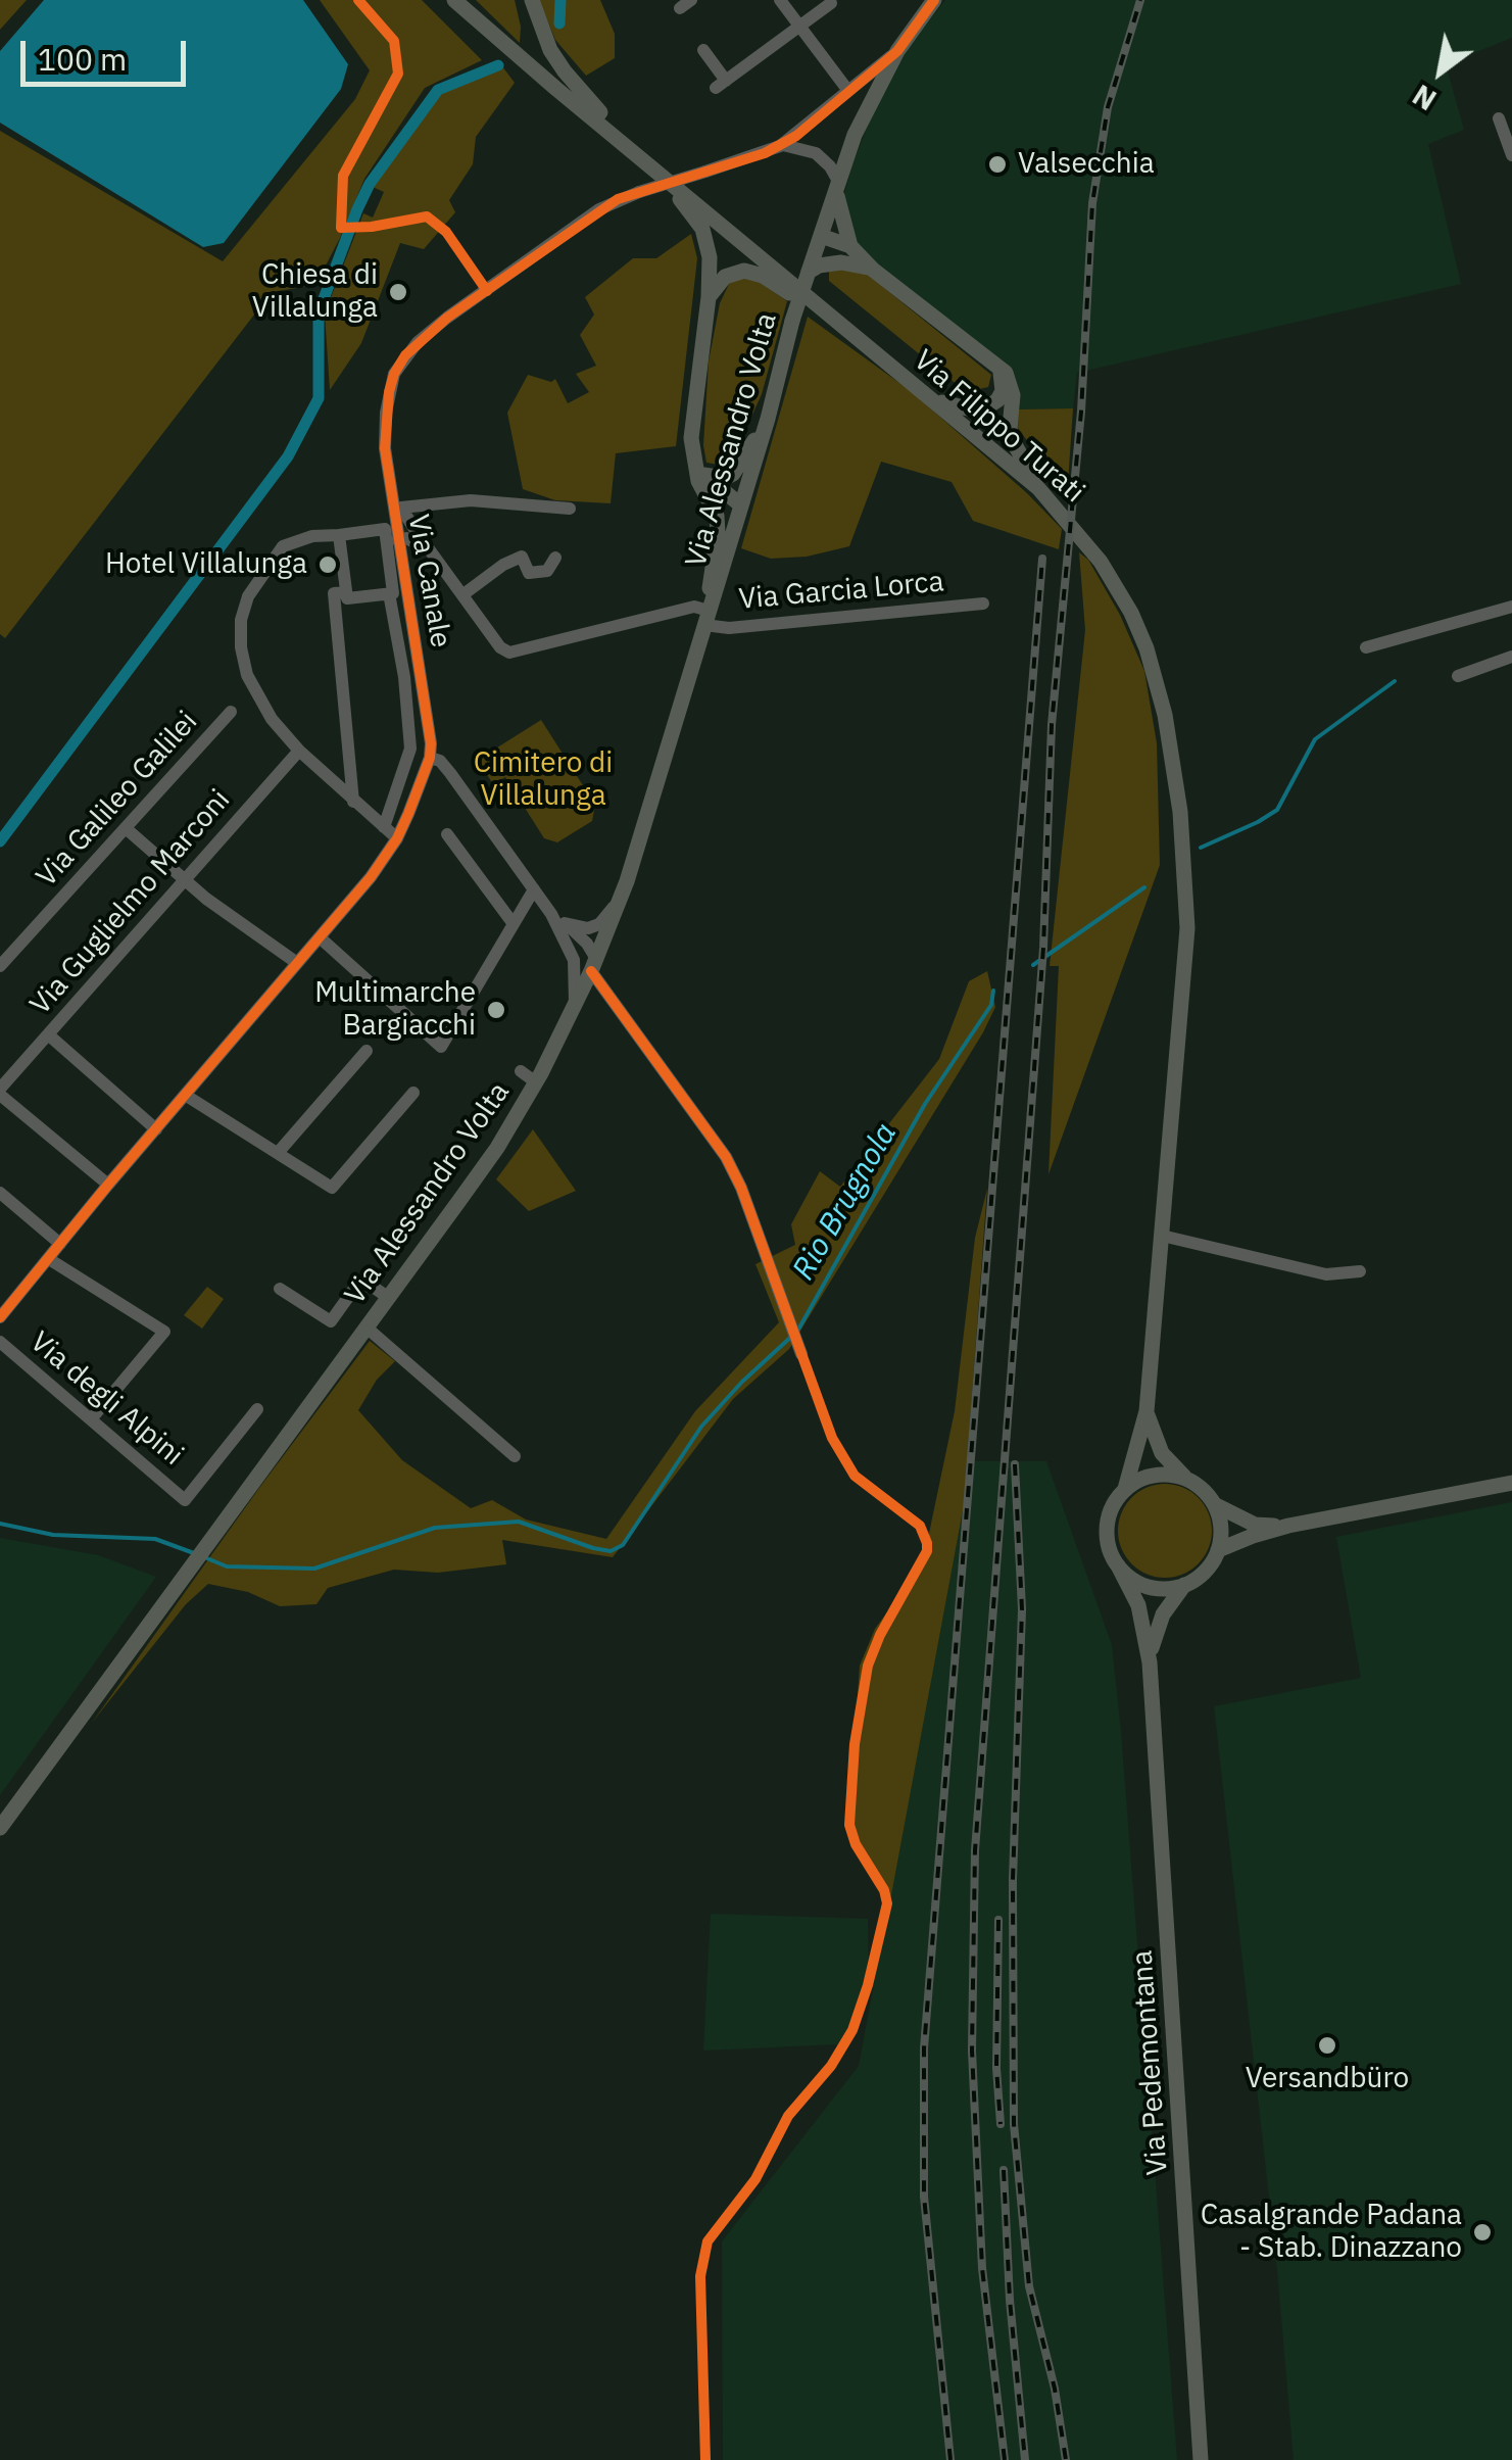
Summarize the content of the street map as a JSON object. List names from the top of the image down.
{
  "streets": {
    "main road": [
      "Via Filippo Turati",
      "Via Alessandro Volta",
      "Via Canale",
      "Via Pedemontana"
    ],
    "street": [
      "Via Garcia Lorca",
      "Via Galileo Galilei",
      "Via Guglielmo Marconi",
      "Via degli Alpini"
    ]
  },
  "crossings": [
    ["Via Alessandro Volta", "Via Canale"],
    ["Via Alessandro Volta", "Via Garcia Lorca"]
  ],
  "water": ["Rio Brugnola"],
  "parks": ["Cimitero di Villalunga"],
  "places": [
    "Valsecchia",
    "Chiesa di Villalunga",
    "Hotel Villalunga",
    "Multimarche Bargiacchi",
    "Versandbüro",
    "Casalgrande Padana - Stab. Dinazzano"
  ],
  "scale_bar": "100 m",
  "north": "bottom left"
}
